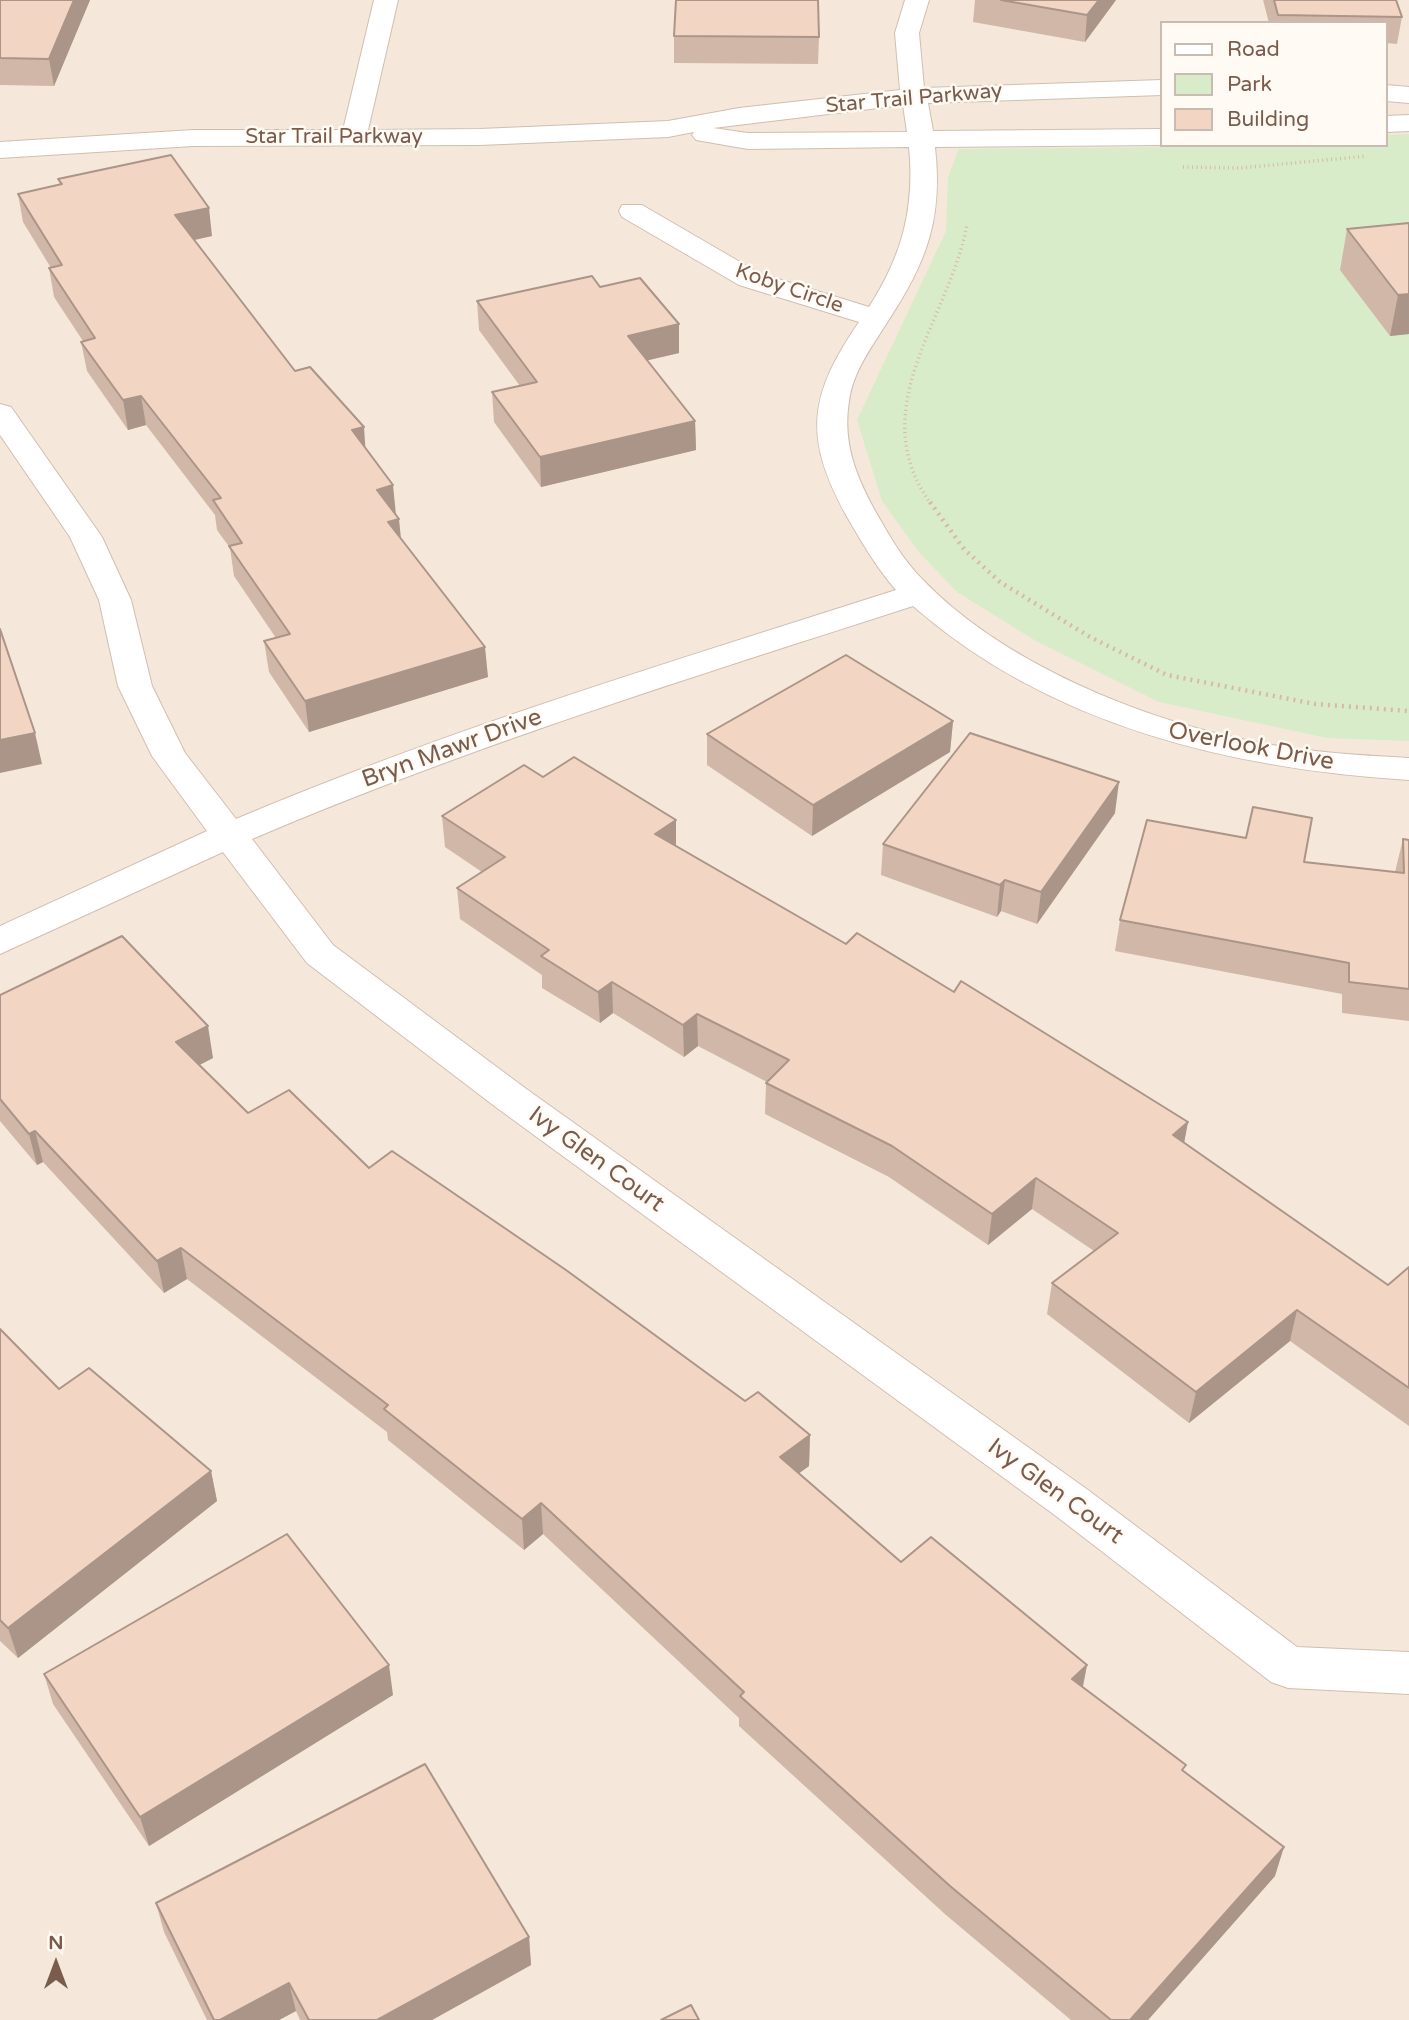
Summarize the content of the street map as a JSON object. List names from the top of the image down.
{
  "streets": {
    "street": [
      "Star Trail Parkway",
      "Koby Circle",
      "Overlook Drive",
      "Bryn Mawr Drive",
      "Ivy Glen Court"
    ]
  },
  "crossings": [
    ["Star Trail Parkway", "Overlook Drive"],
    ["Koby Circle", "Overlook Drive"],
    ["Overlook Drive", "Bryn Mawr Drive"],
    ["Bryn Mawr Drive", "Ivy Glen Court"]
  ],
  "legend": ["Road", "Park", "Building"],
  "north": "top"
}
